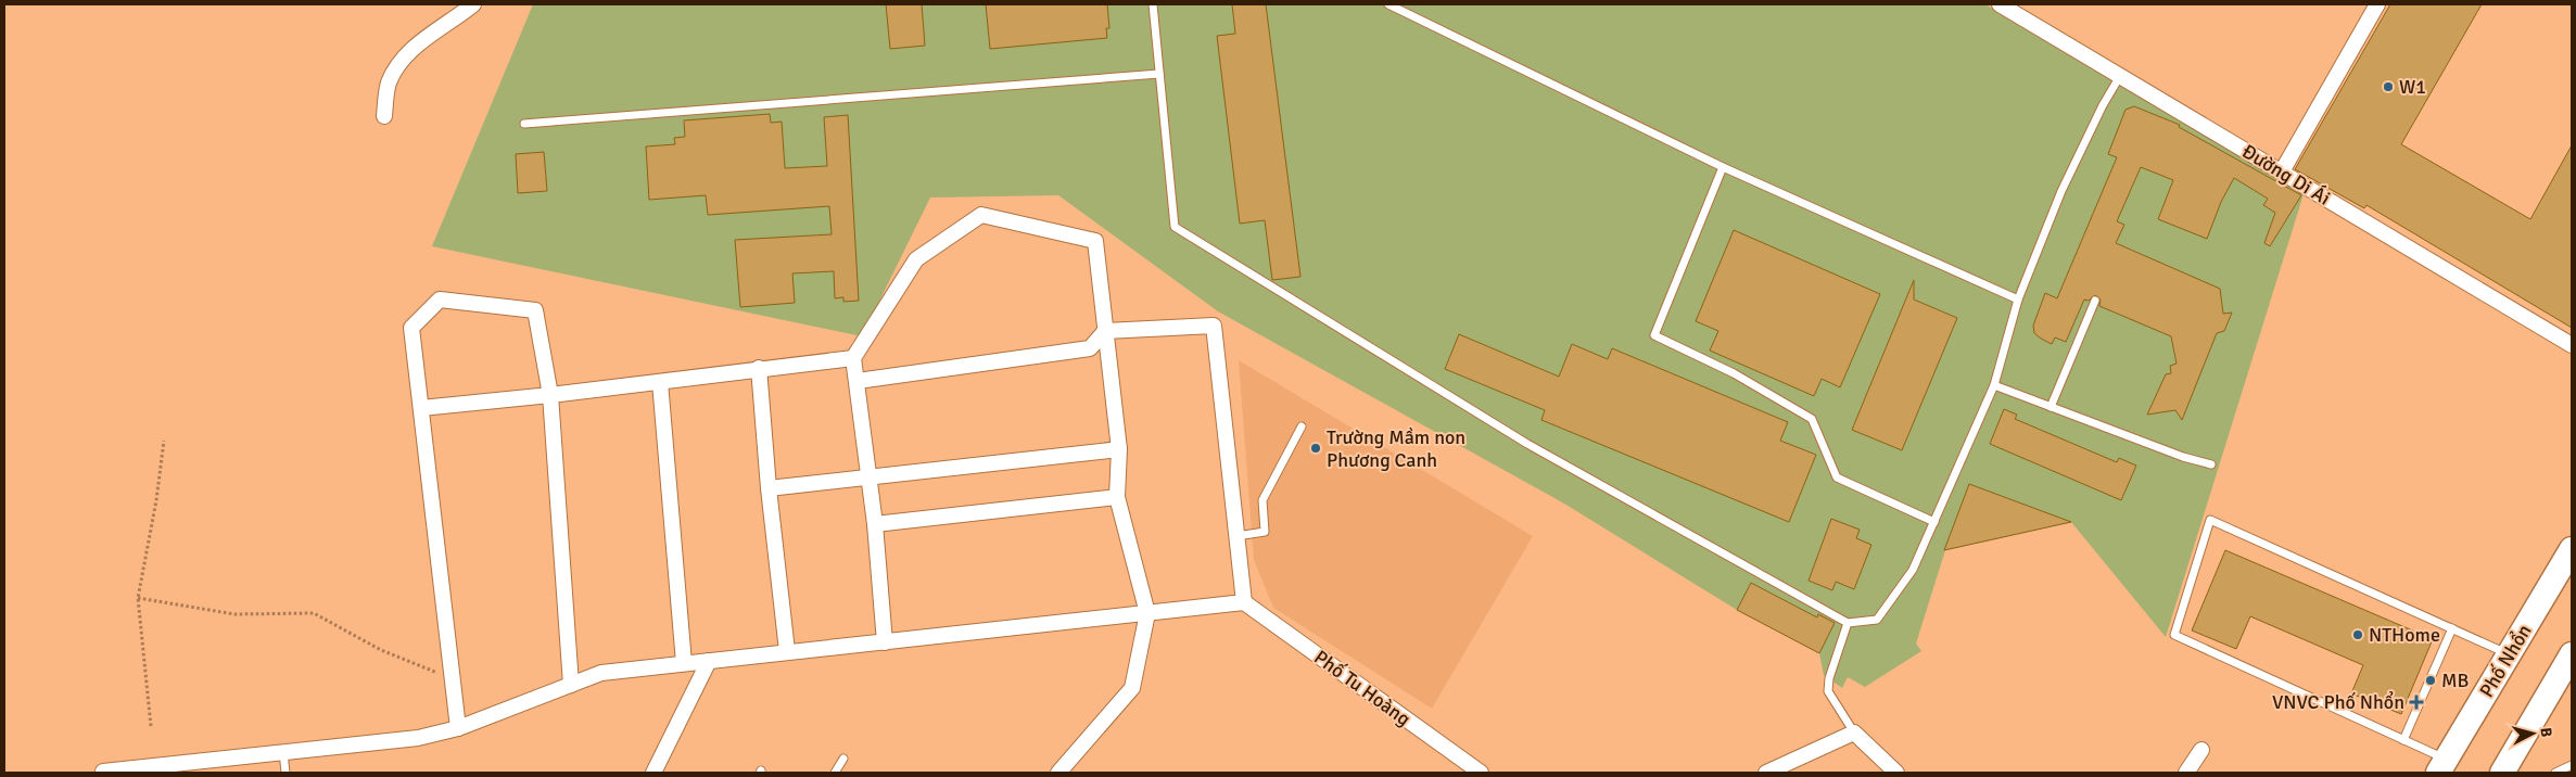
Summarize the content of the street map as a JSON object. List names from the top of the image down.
{
  "streets": {
    "highway": ["Phố Nhổn"],
    "street": ["Đường Di Ái", "Phố Tu Hoàng"]
  },
  "places": {
    "other": [
      "W1",
      "Trường Mầm non Phương Canh",
      "NTHome",
      "MB"
    ],
    "health": ["VNVC Phố Nhổn"]
  },
  "north": "right"
}
